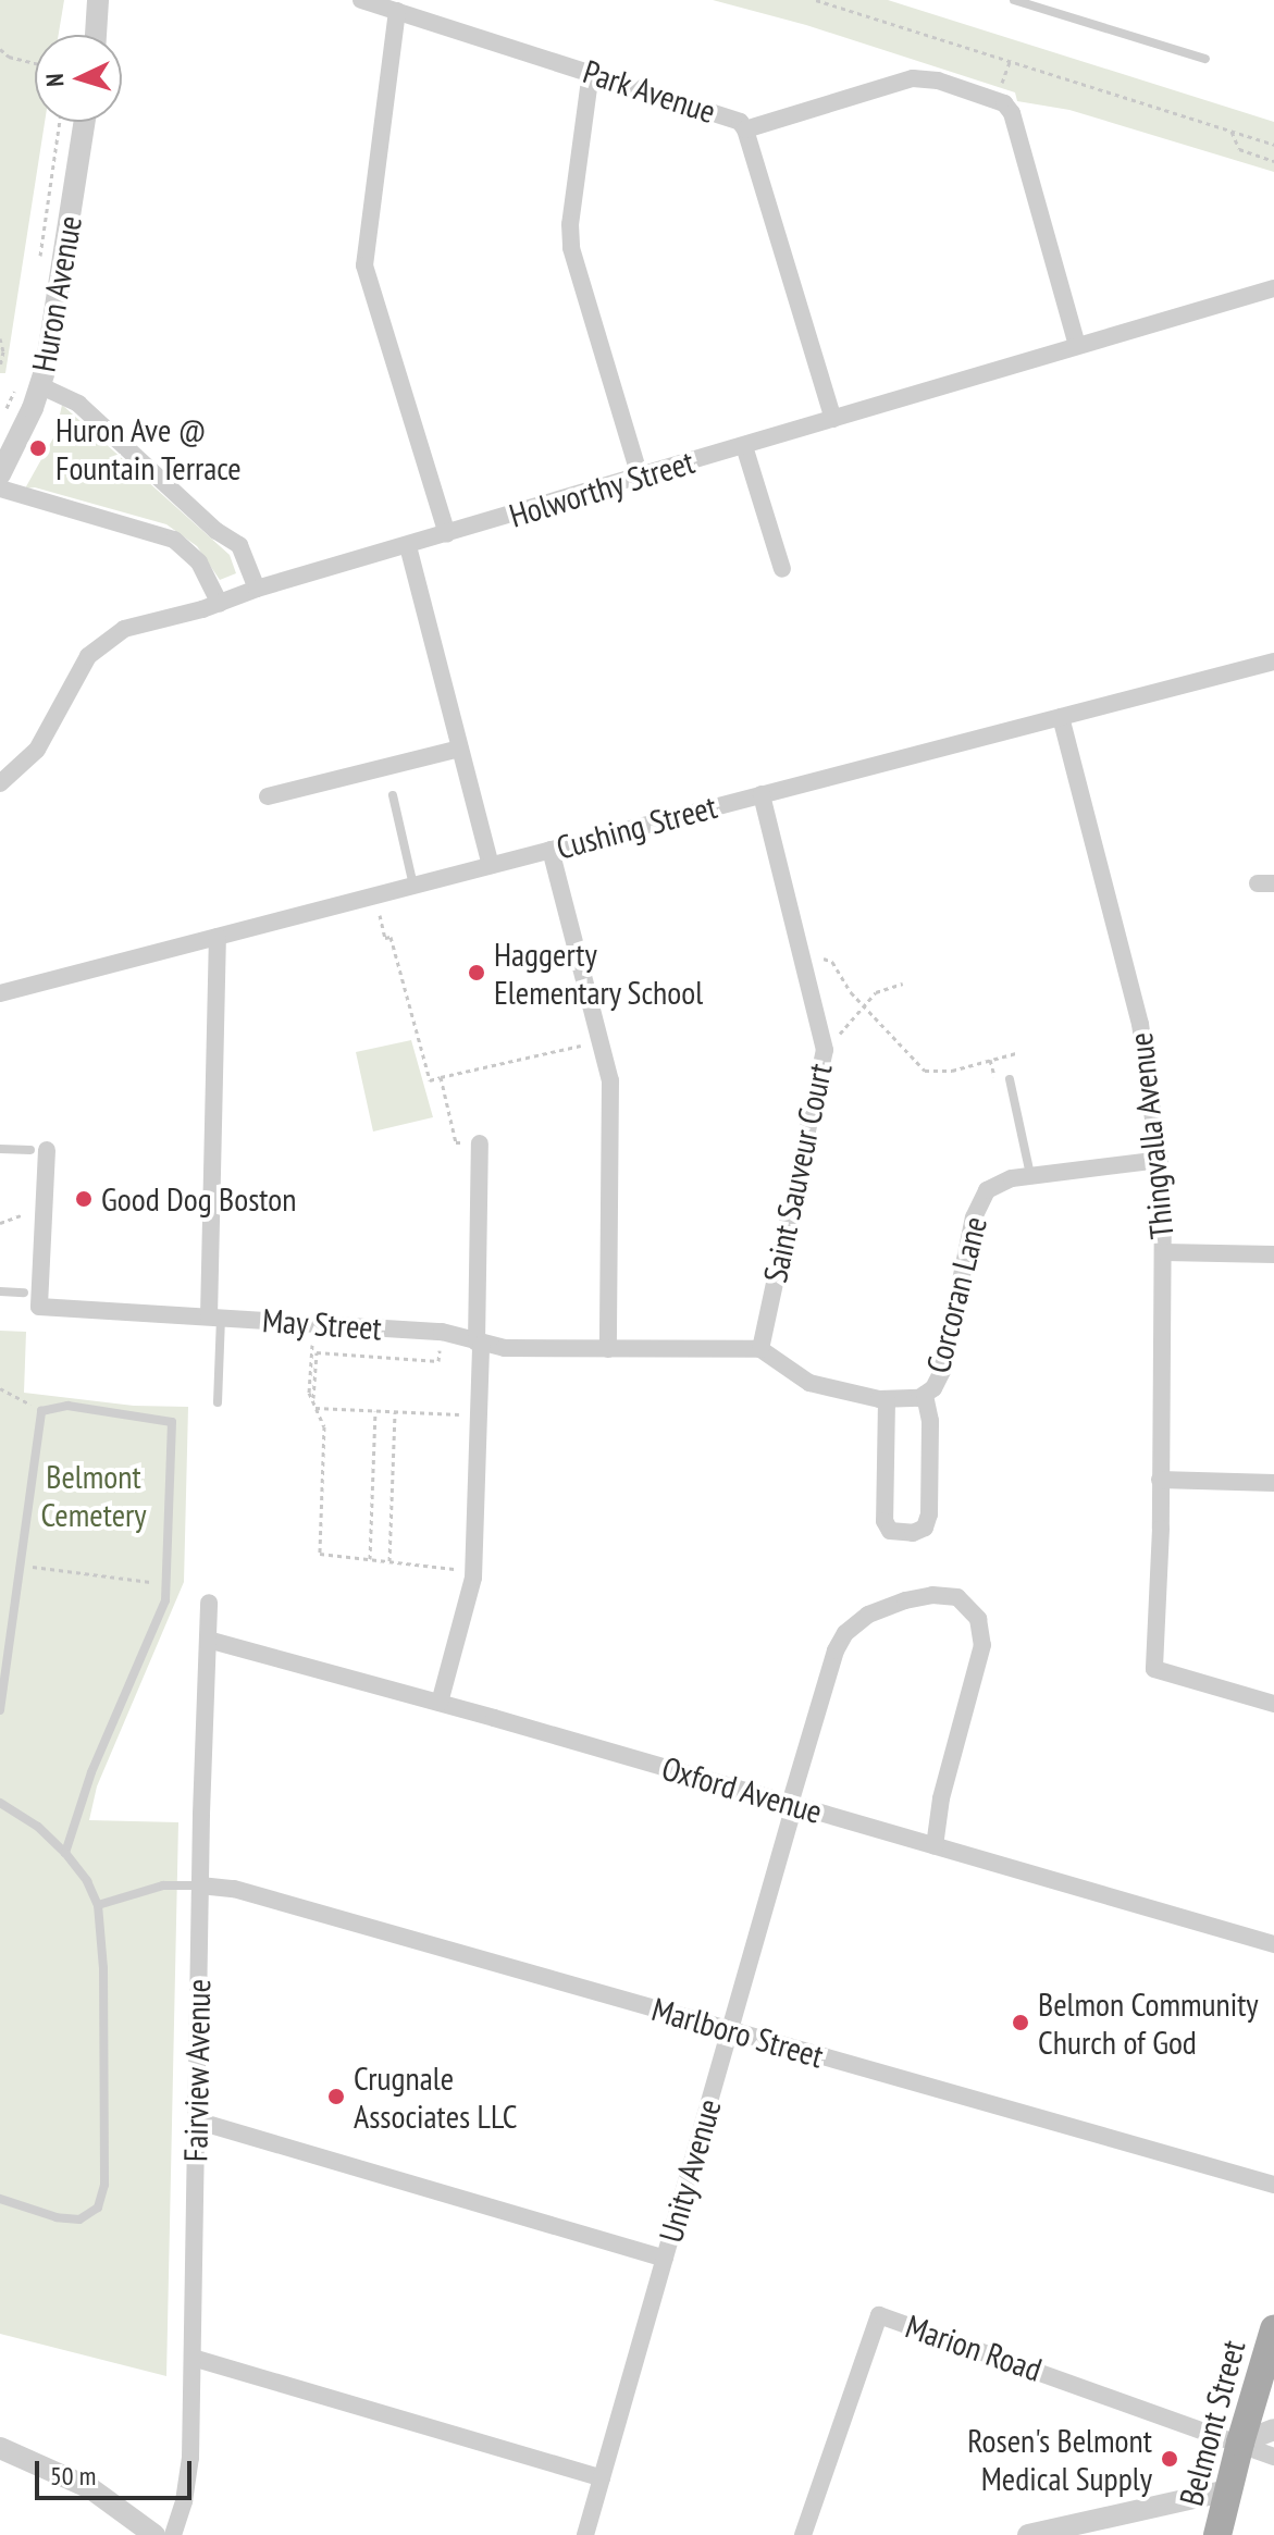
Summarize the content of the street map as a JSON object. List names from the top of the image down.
{
  "streets": {
    "main road": ["Belmont Street"],
    "street": [
      "Park Avenue",
      "Huron Avenue",
      "Holworthy Street",
      "Cushing Street",
      "Thingvalla Avenue",
      "Saint Sauveur Court",
      "Corcoran Lane",
      "May Street",
      "Oxford Avenue",
      "Marlboro Street",
      "Fairview Avenue",
      "Unity Avenue",
      "Marion Road"
    ]
  },
  "crossings": [
    ["Park Avenue", "Holworthy Street"],
    ["Cushing Street", "Thingvalla Avenue"],
    ["Cushing Street", "Saint Sauveur Court"],
    ["Thingvalla Avenue", "Corcoran Lane"],
    ["Saint Sauveur Court", "Corcoran Lane"],
    ["Saint Sauveur Court", "May Street"],
    ["Corcoran Lane", "May Street"],
    ["Oxford Avenue", "Fairview Avenue"],
    ["Oxford Avenue", "Unity Avenue"],
    ["Marlboro Street", "Fairview Avenue"],
    ["Marlboro Street", "Unity Avenue"],
    ["Marion Road", "Belmont Street"]
  ],
  "parks": ["Belmont Cemetery"],
  "places": [
    "Huron Ave @ Fountain Terrace",
    "Haggerty Elementary School",
    "Good Dog Boston",
    "Belmon Community Church of God",
    "Crugnale Associates LLC",
    "Rosen's Belmont Medical Supply"
  ],
  "scale_bar": "50 m",
  "north": "left"
}
